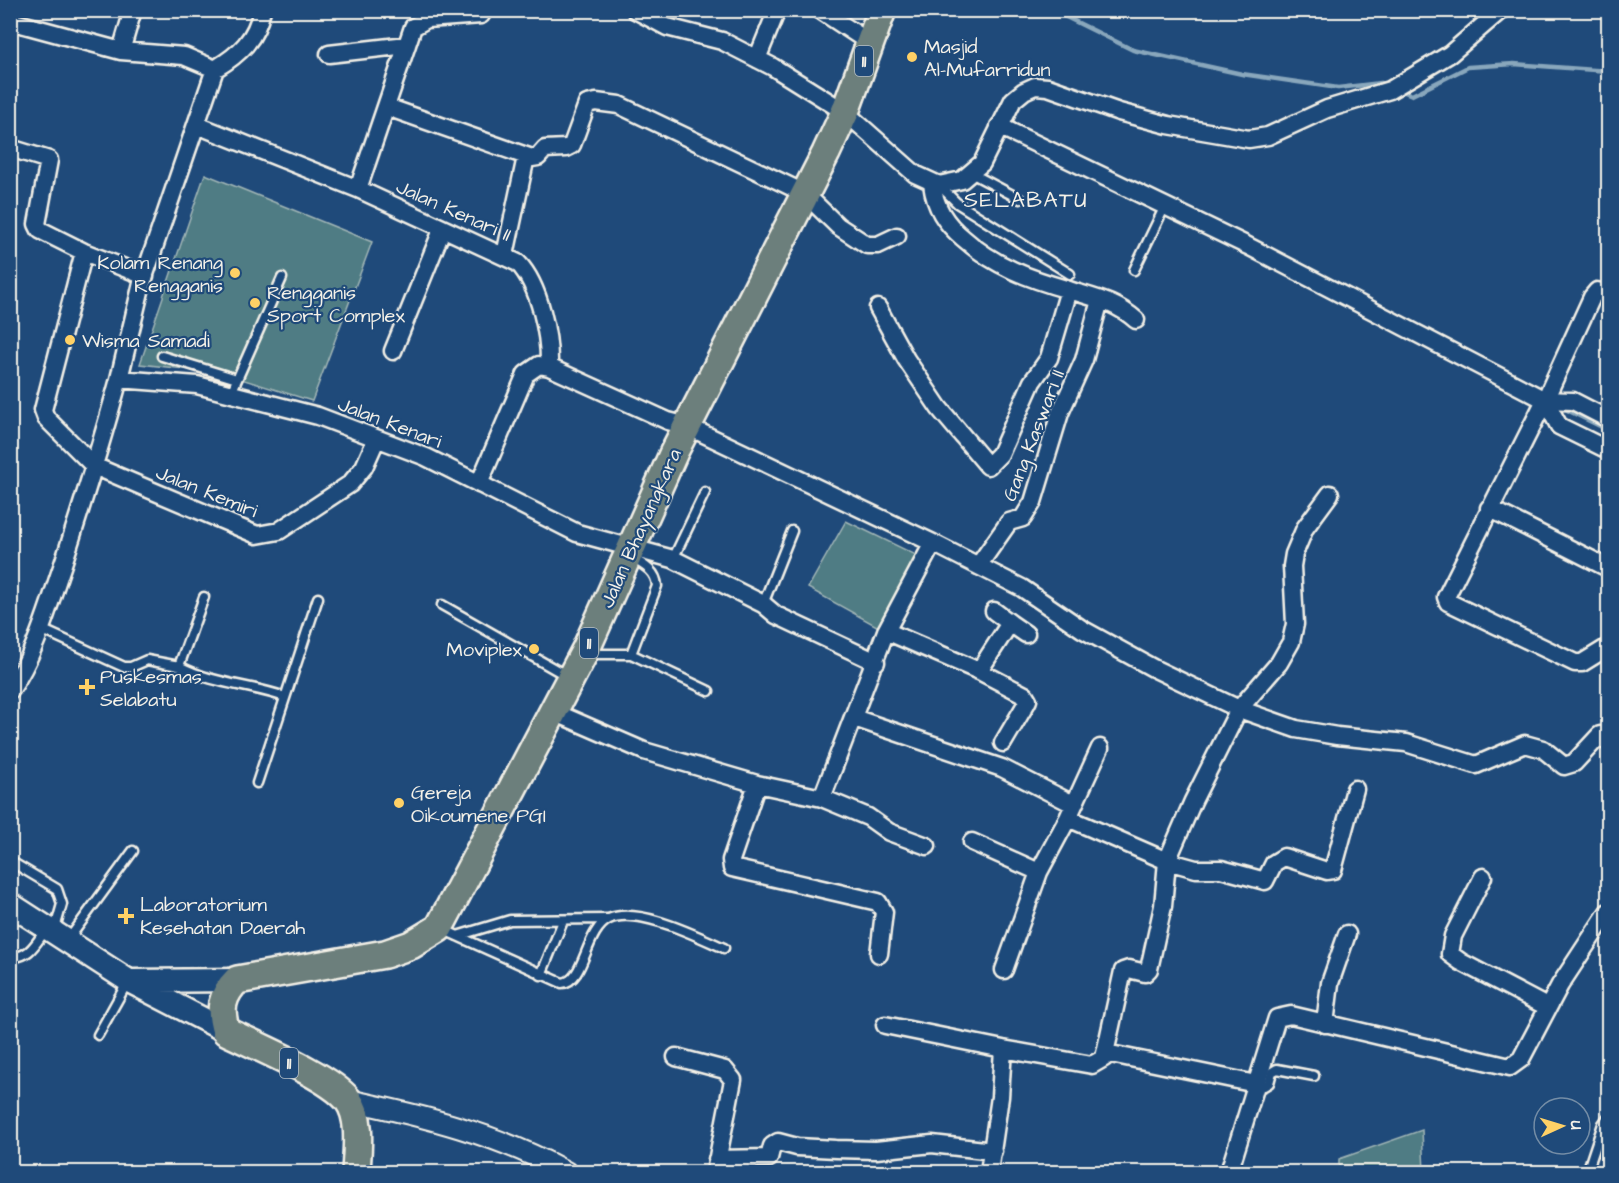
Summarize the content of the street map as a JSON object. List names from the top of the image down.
{
  "streets": {
    "highway": ["11", "Jalan Bhayangkara"],
    "street": [
      "Jalan Kenari II",
      "Jalan Kenari",
      "Gang Kaswari II",
      "Jalan Kemiri"
    ]
  },
  "crossings": [
    ["Jalan Kenari", "Jalan Kemiri"],
    ["Jalan Kenari", "Jalan Bhayangkara"]
  ],
  "districts": ["SELABATU"],
  "places": {
    "other": [
      "Masjid Al-Mufarridun",
      "Kolam Renang Rengganis",
      "Rengganis Sport Complex",
      "Wisma Samadi",
      "Moviplex",
      "Gereja Oikoumene PGI"
    ],
    "health": ["Puskesmas Selabatu", "Laboratorium Kesehatan Daerah"]
  },
  "north": "right"
}
